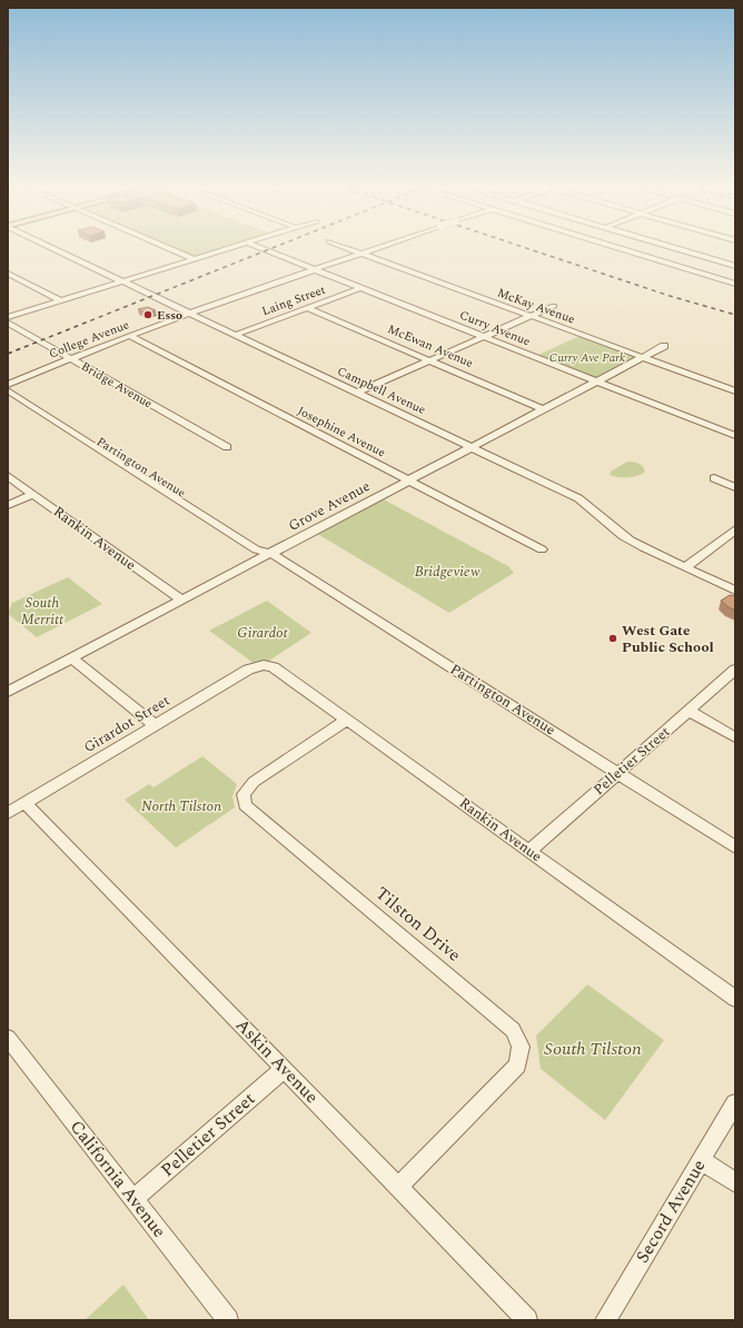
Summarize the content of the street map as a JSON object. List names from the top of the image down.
{
  "streets": {
    "street": [
      "Laing Street",
      "McKay Avenue",
      "Curry Avenue",
      "College Avenue",
      "McEwan Avenue",
      "Bridge Avenue",
      "Campbell Avenue",
      "Josephine Avenue",
      "Partington Avenue",
      "Grove Avenue",
      "Rankin Avenue",
      "Girardot Street",
      "Pelletier Street",
      "Tilston Drive",
      "Askin Avenue",
      "California Avenue",
      "Secord Avenue"
    ]
  },
  "crossings": [
    ["Laing Street", "Curry Avenue"],
    ["Laing Street", "McEwan Avenue"],
    ["Laing Street", "Campbell Avenue"],
    ["McKay Avenue", "College Avenue"],
    ["McKay Avenue", "Grove Avenue"],
    ["Curry Avenue", "College Avenue"],
    ["Curry Avenue", "Grove Avenue"],
    ["College Avenue", "Bridge Avenue"],
    ["College Avenue", "Campbell Avenue"],
    ["College Avenue", "Josephine Avenue"],
    ["College Avenue", "Partington Avenue"],
    ["McEwan Avenue", "Grove Avenue"],
    ["Campbell Avenue", "Grove Avenue"],
    ["Josephine Avenue", "Grove Avenue"],
    ["Partington Avenue", "Grove Avenue"],
    ["Partington Avenue", "Pelletier Street"],
    ["Grove Avenue", "Rankin Avenue"],
    ["Rankin Avenue", "Girardot Street"],
    ["Rankin Avenue", "Pelletier Street"],
    ["Rankin Avenue", "Tilston Drive"],
    ["Girardot Street", "Askin Avenue"],
    ["Pelletier Street", "Askin Avenue"],
    ["Pelletier Street", "California Avenue"],
    ["Tilston Drive", "Askin Avenue"]
  ],
  "parks": [
    "Curry Ave Park",
    "Bridgeview",
    "South Merritt",
    "Girardot",
    "North Tilston",
    "South Tilston"
  ],
  "places": ["Esso", "West Gate Public School"]
}
